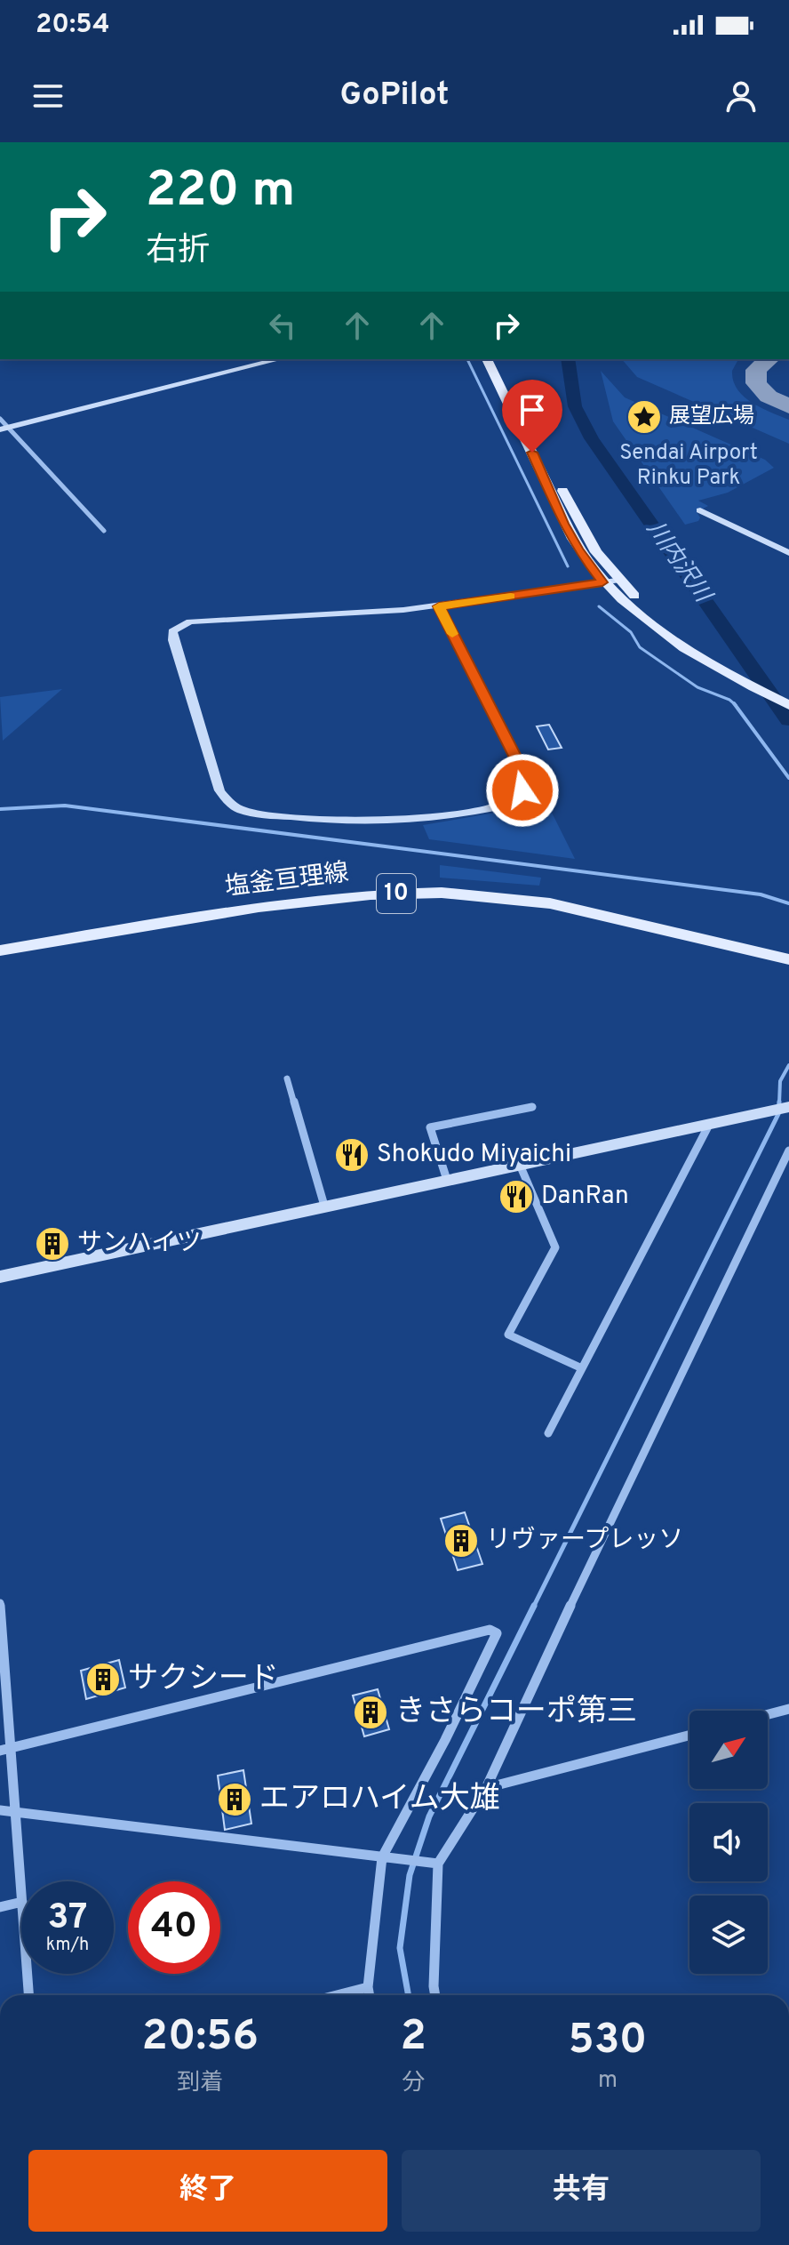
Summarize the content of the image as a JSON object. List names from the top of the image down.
{
  "streets": {
    "main road": ["塩釜亘理線", "10"]
  },
  "water": ["川内沢川"],
  "parks": ["Sendai Airport Rinku Park"],
  "places": {
    "place": ["展望広場"],
    "restaurant": ["Shokudo Miyaichi", "DanRan"],
    "building": [
      "サンハイツ",
      "リヴァープレッソ",
      "サクシード",
      "きさらコーポ第三",
      "エアロハイム大雄"
    ]
  },
  "north": "top right",
  "page": {
    "status": "20:54",
    "header": "GoPilot",
    "turn": ["220 m", "右折"],
    "speed": "37 km/h",
    "limit": "40",
    "eta": [
      "20:56",
      "到着",
      "2",
      "分",
      "530",
      "m"
    ],
    "buttons": ["終了", "共有"]
  }
}
